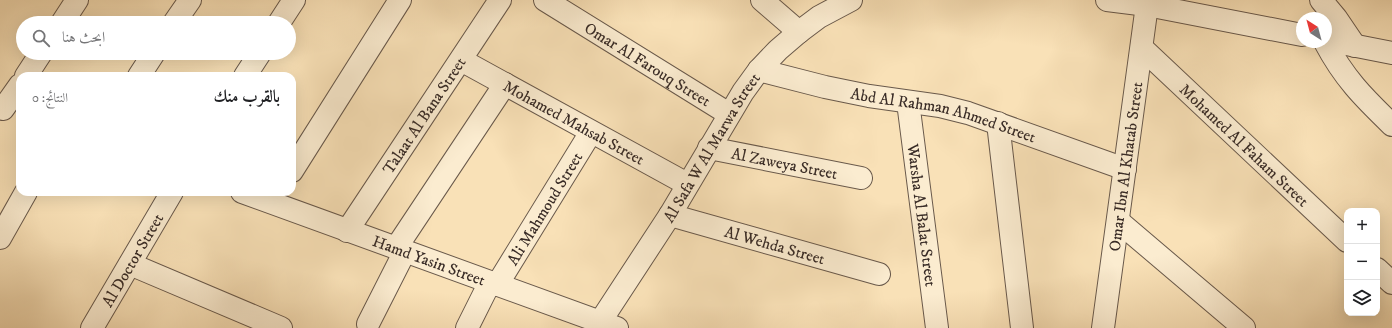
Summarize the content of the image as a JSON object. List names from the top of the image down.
{
  "streets": {
    "street": [
      "Omar Al Farouq Street",
      "Talaat Al Bana Street",
      "Abd Al Rahman Ahmed Street",
      "Mohamed Mahsab Street",
      "Mohamed Al Faham Street",
      "Al Safa W Al Marwa Street",
      "Al Zaweya Street",
      "Omar Ibn Al Khatab Street",
      "Ali Mahmoud Street",
      "Warsha Al Balat Street",
      "Al Wehda Street",
      "Al Doctor Street",
      "Hamd Yasin Street"
    ]
  },
  "crossings": [
    ["Omar Al Farouq Street", "Al Safa W Al Marwa Street"],
    ["Talaat Al Bana Street", "Mohamed Mahsab Street"],
    ["Talaat Al Bana Street", "Hamd Yasin Street"],
    ["Abd Al Rahman Ahmed Street", "Al Safa W Al Marwa Street"],
    ["Abd Al Rahman Ahmed Street", "Omar Ibn Al Khatab Street"],
    ["Abd Al Rahman Ahmed Street", "Warsha Al Balat Street"],
    ["Mohamed Mahsab Street", "Al Safa W Al Marwa Street"],
    ["Mohamed Mahsab Street", "Ali Mahmoud Street"],
    ["Mohamed Al Faham Street", "Omar Ibn Al Khatab Street"],
    ["Al Safa W Al Marwa Street", "Al Zaweya Street"],
    ["Al Safa W Al Marwa Street", "Al Wehda Street"],
    ["Al Safa W Al Marwa Street", "Hamd Yasin Street"],
    ["Ali Mahmoud Street", "Hamd Yasin Street"]
  ],
  "north": "top left",
  "page": {
    "search": "ابحث هنا",
    "heading": ["بالقرب منك", "النتائج: 0"],
    "map_buttons": ["+", "−"]
  }
}
